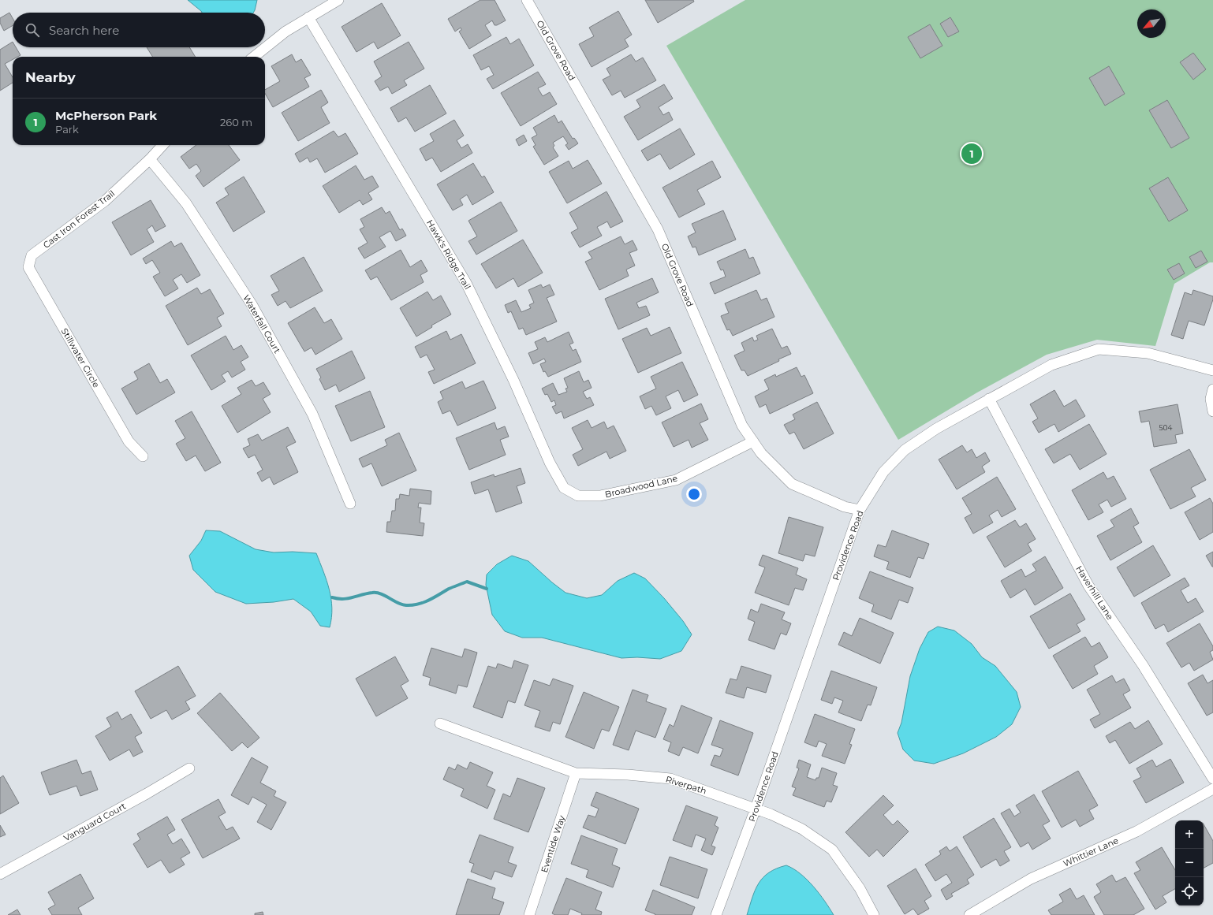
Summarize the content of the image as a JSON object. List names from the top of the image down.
{
  "streets": {
    "street": [
      "Old Grove Road",
      "Cast Iron Forest Trail",
      "Hawk's Ridge Trail",
      "Waterfall Court",
      "Stillwater Circle",
      "Broadwood Lane",
      "Providence Road",
      "Haverhill Lane",
      "Riverpath",
      "Vanguard Court",
      "Eventide Way",
      "Whittier Lane"
    ]
  },
  "crossings": [
    ["Old Grove Road", "Broadwood Lane"],
    ["Old Grove Road", "Providence Road"],
    ["Cast Iron Forest Trail", "Waterfall Court"],
    ["Cast Iron Forest Trail", "Stillwater Circle"],
    ["Hawk's Ridge Trail", "Broadwood Lane"],
    ["Providence Road", "Haverhill Lane"],
    ["Providence Road", "Riverpath"],
    ["Riverpath", "Eventide Way"]
  ],
  "house_numbers": ["504"],
  "north": "bottom left",
  "page": {
    "search": "Search here",
    "heading": "Nearby",
    "list": [
      {
        "mark": "1",
        "name": "McPherson Park",
        "note": "Park",
        "value": "260 m"
      }
    ],
    "pins": "1",
    "map_buttons": ["+", "−"]
  }
}
